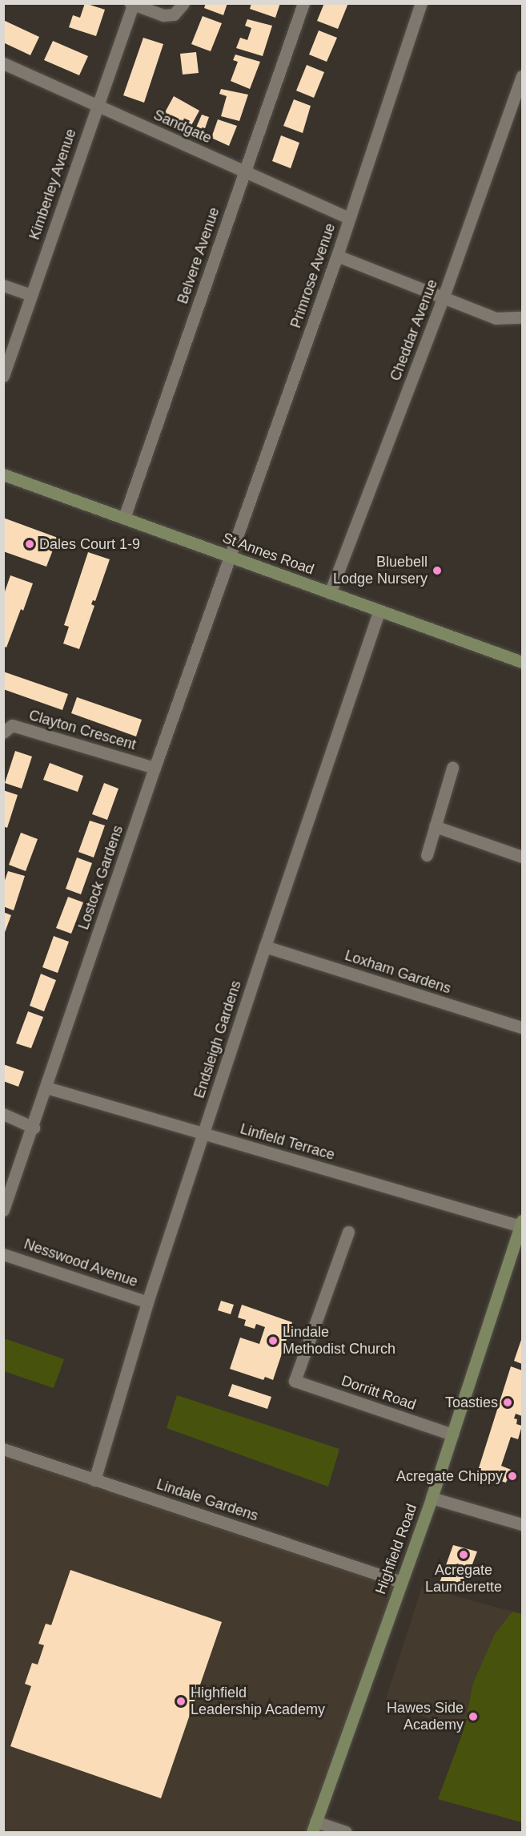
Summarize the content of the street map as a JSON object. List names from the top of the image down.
{
  "streets": {
    "street": [
      "Sandgate",
      "Kimberley Avenue",
      "Belvere Avenue",
      "Primrose Avenue",
      "Cheddar Avenue",
      "St Annes Road",
      "Clayton Crescent",
      "Lostock Gardens",
      "Loxham Gardens",
      "Endsleigh Gardens",
      "Linfield Terrace",
      "Nesswood Avenue",
      "Dorritt Road",
      "Lindale Gardens",
      "Highfield Road"
    ]
  },
  "crossings": [
    ["Sandgate", "Kimberley Avenue"],
    ["Sandgate", "Belvere Avenue"],
    ["Sandgate", "Primrose Avenue"],
    ["Belvere Avenue", "St Annes Road"],
    ["Primrose Avenue", "St Annes Road"],
    ["Primrose Avenue", "Lostock Gardens"],
    ["Cheddar Avenue", "St Annes Road"],
    ["St Annes Road", "Lostock Gardens"],
    ["St Annes Road", "Endsleigh Gardens"],
    ["Clayton Crescent", "Lostock Gardens"],
    ["Lostock Gardens", "Linfield Terrace"],
    ["Loxham Gardens", "Endsleigh Gardens"],
    ["Endsleigh Gardens", "Linfield Terrace"],
    ["Endsleigh Gardens", "Nesswood Avenue"],
    ["Endsleigh Gardens", "Lindale Gardens"],
    ["Linfield Terrace", "Highfield Road"],
    ["Dorritt Road", "Highfield Road"],
    ["Lindale Gardens", "Highfield Road"]
  ],
  "places": [
    "Dales Court 1-9",
    "Bluebell Lodge Nursery",
    "Lindale Methodist Church",
    "Toasties",
    "Acregate Chippy",
    "Acregate Launderette",
    "Highfield Leadership Academy",
    "Hawes Side Academy"
  ]
}
